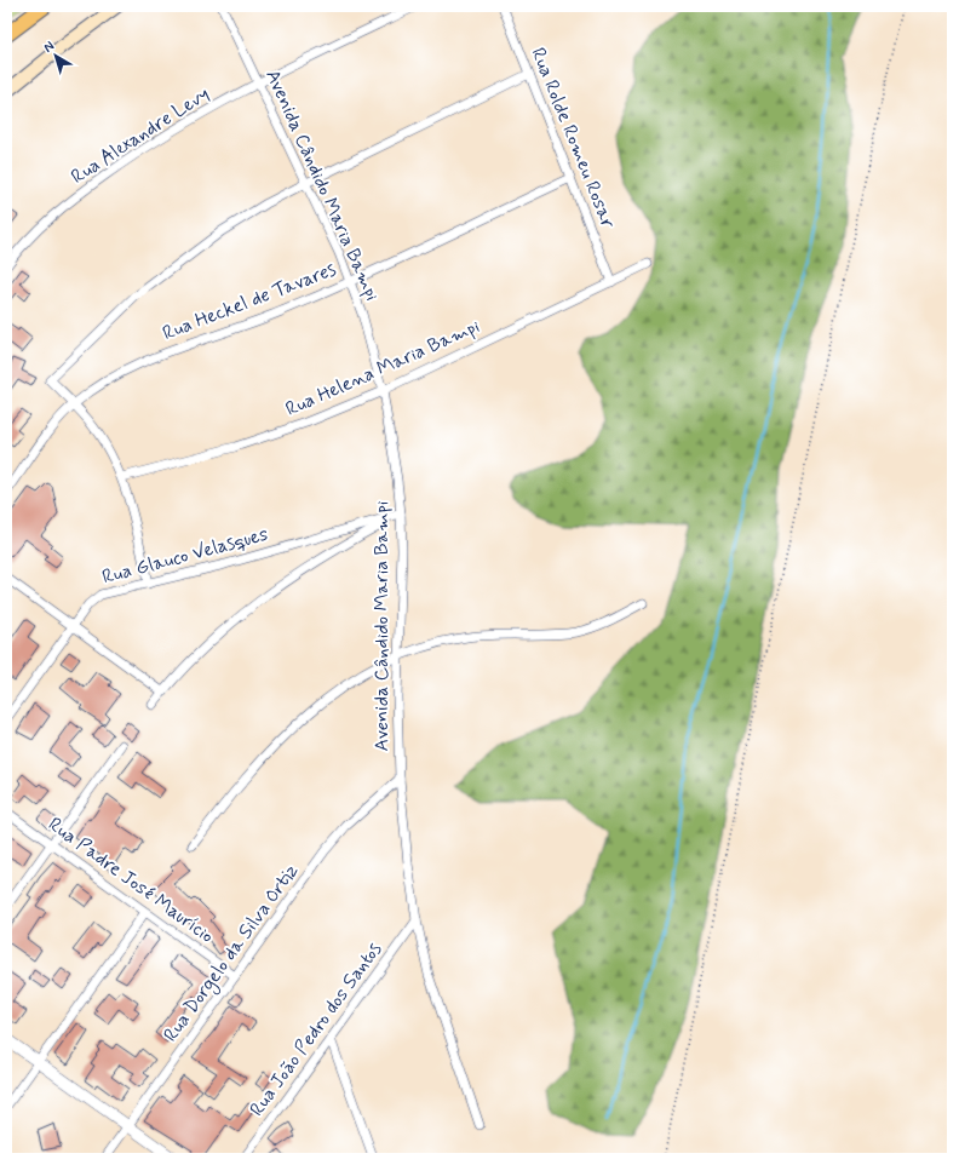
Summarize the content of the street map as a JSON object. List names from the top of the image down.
{
  "streets": {
    "street": [
      "Rua Alexandre Levy",
      "Rua Rolde Romeu Rosar",
      "Avenida Cândido Maria Bampi",
      "Rua Heckel de Tavares",
      "Rua Helena Maria Bampi",
      "Rua Glauco Velasques",
      "Rua Padre José Maurício",
      "Rua Dorgelo da Silva Ortiz",
      "Rua João Pedro dos Santos"
    ]
  },
  "crossings": [
    ["Rua Alexandre Levy", "Avenida Cândido Maria Bampi"],
    ["Rua Rolde Romeu Rosar", "Rua Heckel de Tavares"],
    ["Rua Rolde Romeu Rosar", "Rua Helena Maria Bampi"],
    ["Avenida Cândido Maria Bampi", "Rua Heckel de Tavares"],
    ["Avenida Cândido Maria Bampi", "Rua Helena Maria Bampi"],
    ["Avenida Cândido Maria Bampi", "Rua Glauco Velasques"],
    ["Avenida Cândido Maria Bampi", "Rua Dorgelo da Silva Ortiz"],
    ["Avenida Cândido Maria Bampi", "Rua João Pedro dos Santos"],
    ["Rua Padre José Maurício", "Rua Dorgelo da Silva Ortiz"]
  ],
  "north": "top left"
}
